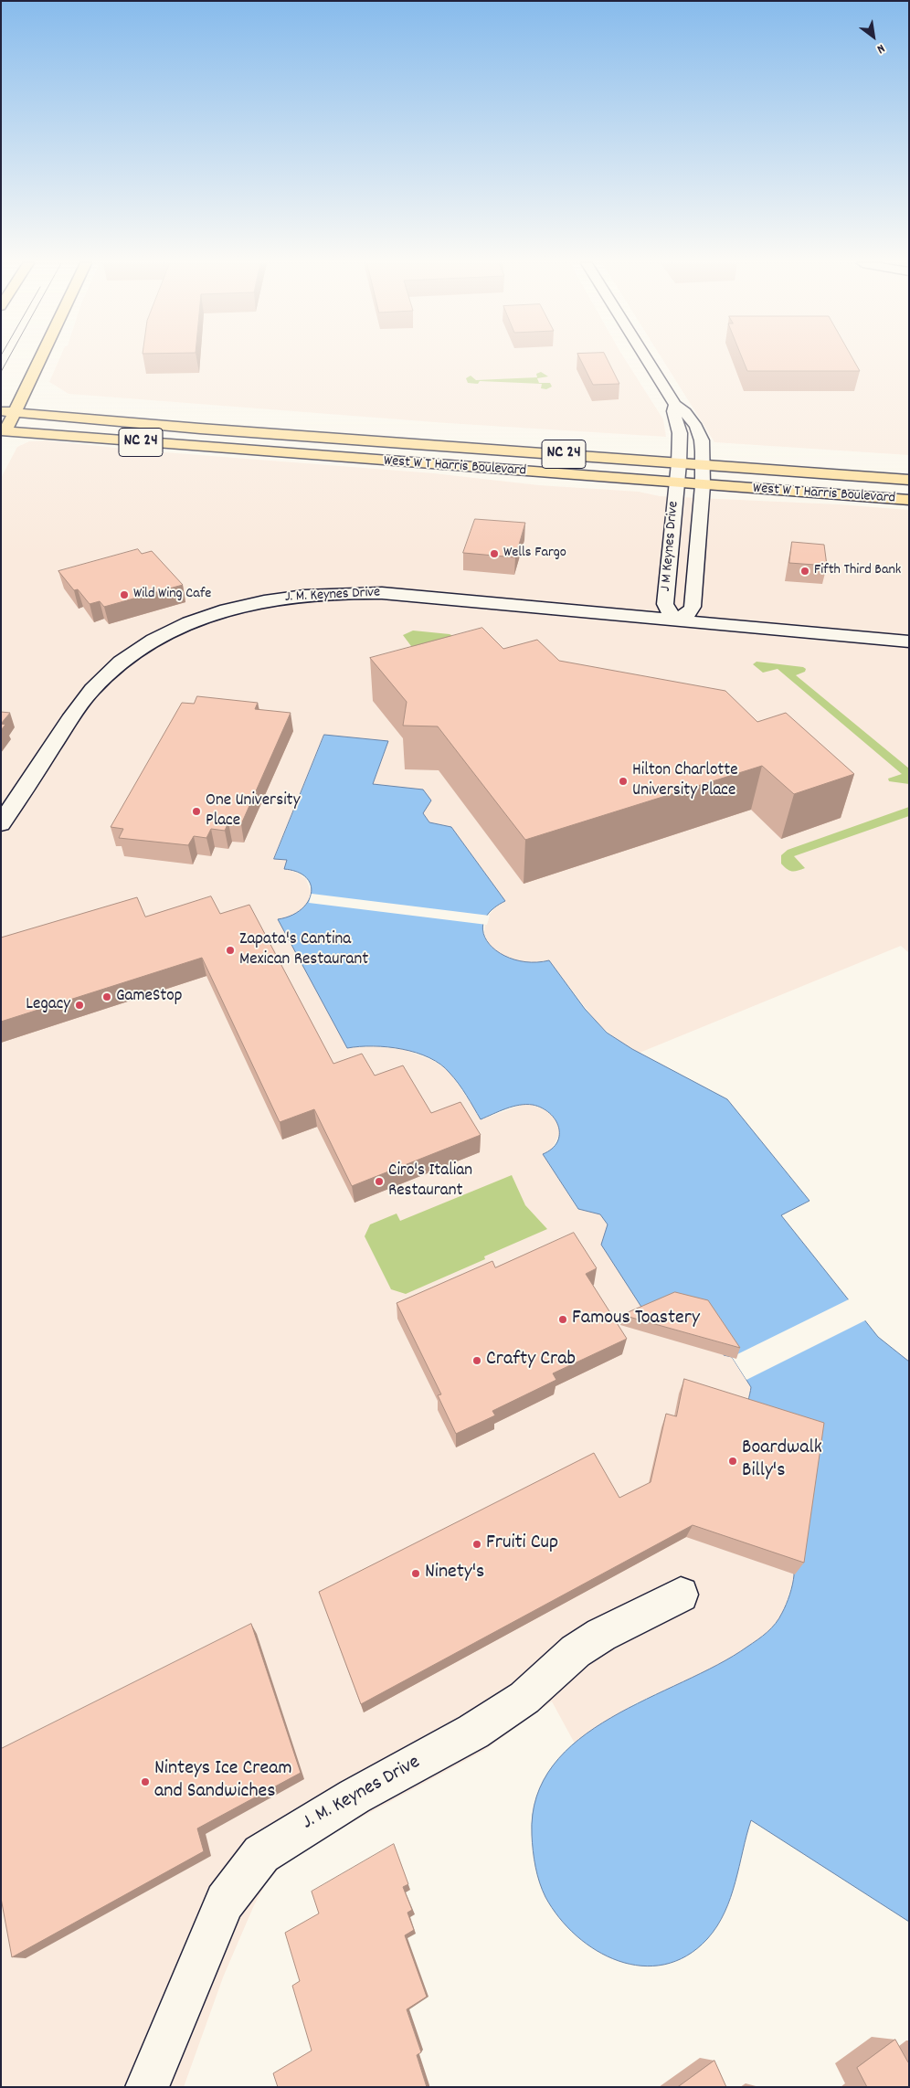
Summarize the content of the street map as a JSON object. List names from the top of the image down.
{
  "streets": {
    "main road": ["NC 24", "West W T Harris Boulevard"],
    "street": ["J M Keynes Drive", "J. M. Keynes Drive"]
  },
  "crossings": [
    ["NC 24", "West W T Harris Boulevard"],
    ["West W T Harris Boulevard", "J M Keynes Drive"],
    ["J M Keynes Drive", "J. M. Keynes Drive"]
  ],
  "places": [
    "Wells Fargo",
    "Fifth Third Bank",
    "Wild Wing Cafe",
    "Hilton Charlotte University Place",
    "One University Place",
    "Zapata's Cantina Mexican Restaurant",
    "GameStop",
    "Legacy",
    "Ciro's Italian Restaurant",
    "Famous Toastery",
    "Crafty Crab",
    "Boardwalk Billy's",
    "Fruiti Cup",
    "Ninety's",
    "Ninteys Ice Cream and Sandwiches"
  ],
  "north": "bottom right"
}
